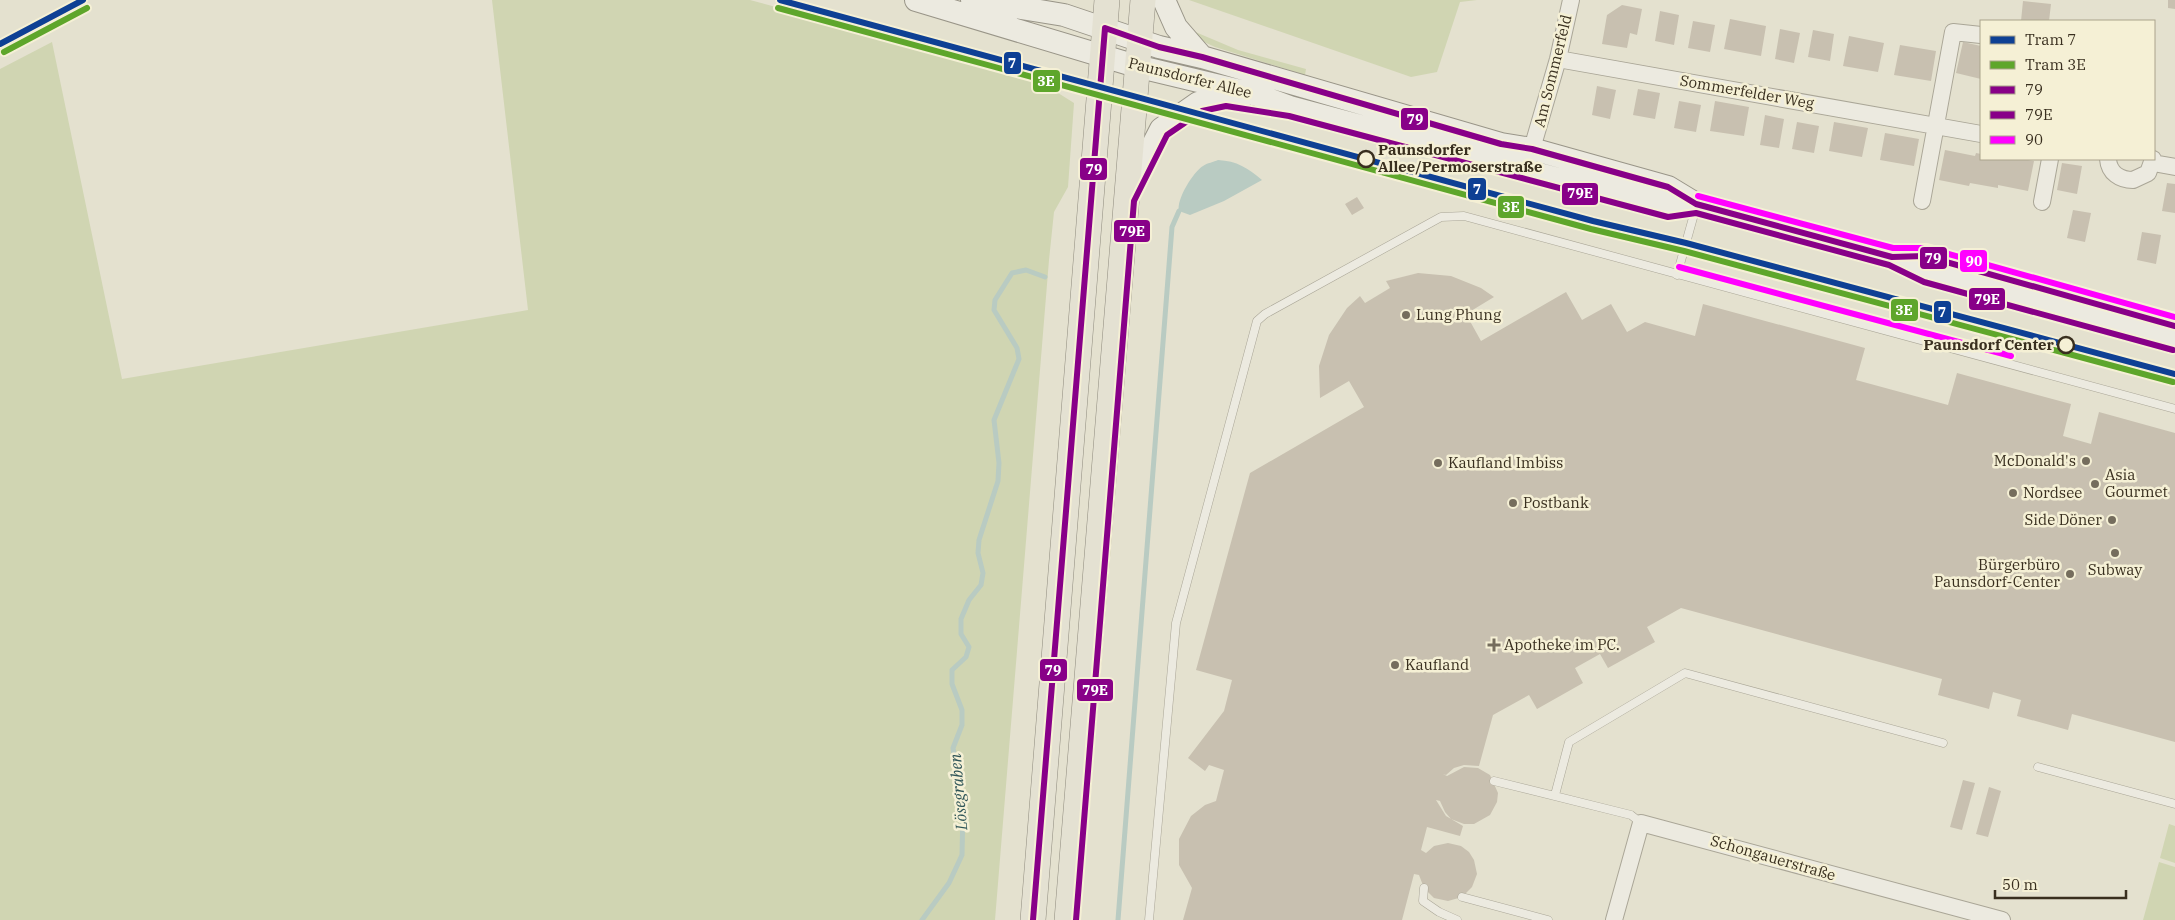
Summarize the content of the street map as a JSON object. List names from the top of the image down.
{
  "streets": {
    "main road": ["Paunsdorfer Allee"],
    "street": ["Am Sommerfeld", "Sommerfelder Weg", "Schongauerstraße"]
  },
  "crossings": [
    ["Am Sommerfeld", "Paunsdorfer Allee"],
    ["Am Sommerfeld", "Sommerfelder Weg"]
  ],
  "water": ["Lösegraben"],
  "places": {
    "other": [
      "Paunsdorfer Allee/Permoserstraße",
      "Lung Phung",
      "Paunsdorf Center",
      "McDonald's",
      "Kaufland Imbiss",
      "Asia Gourmet",
      "Nordsee",
      "Postbank",
      "Side Döner",
      "Subway",
      "Bürgerbüro Paunsdorf-Center",
      "Kaufland"
    ],
    "health": ["Apotheke im PC."]
  },
  "lines": [
    "tram line 7",
    "tram line 3E",
    "transit line 79",
    "transit line 79E",
    "transit line 90"
  ],
  "legend": [
    "Tram 7",
    "Tram 3E",
    "79",
    "79E",
    "90"
  ],
  "scale_bar": "50 m"
}
